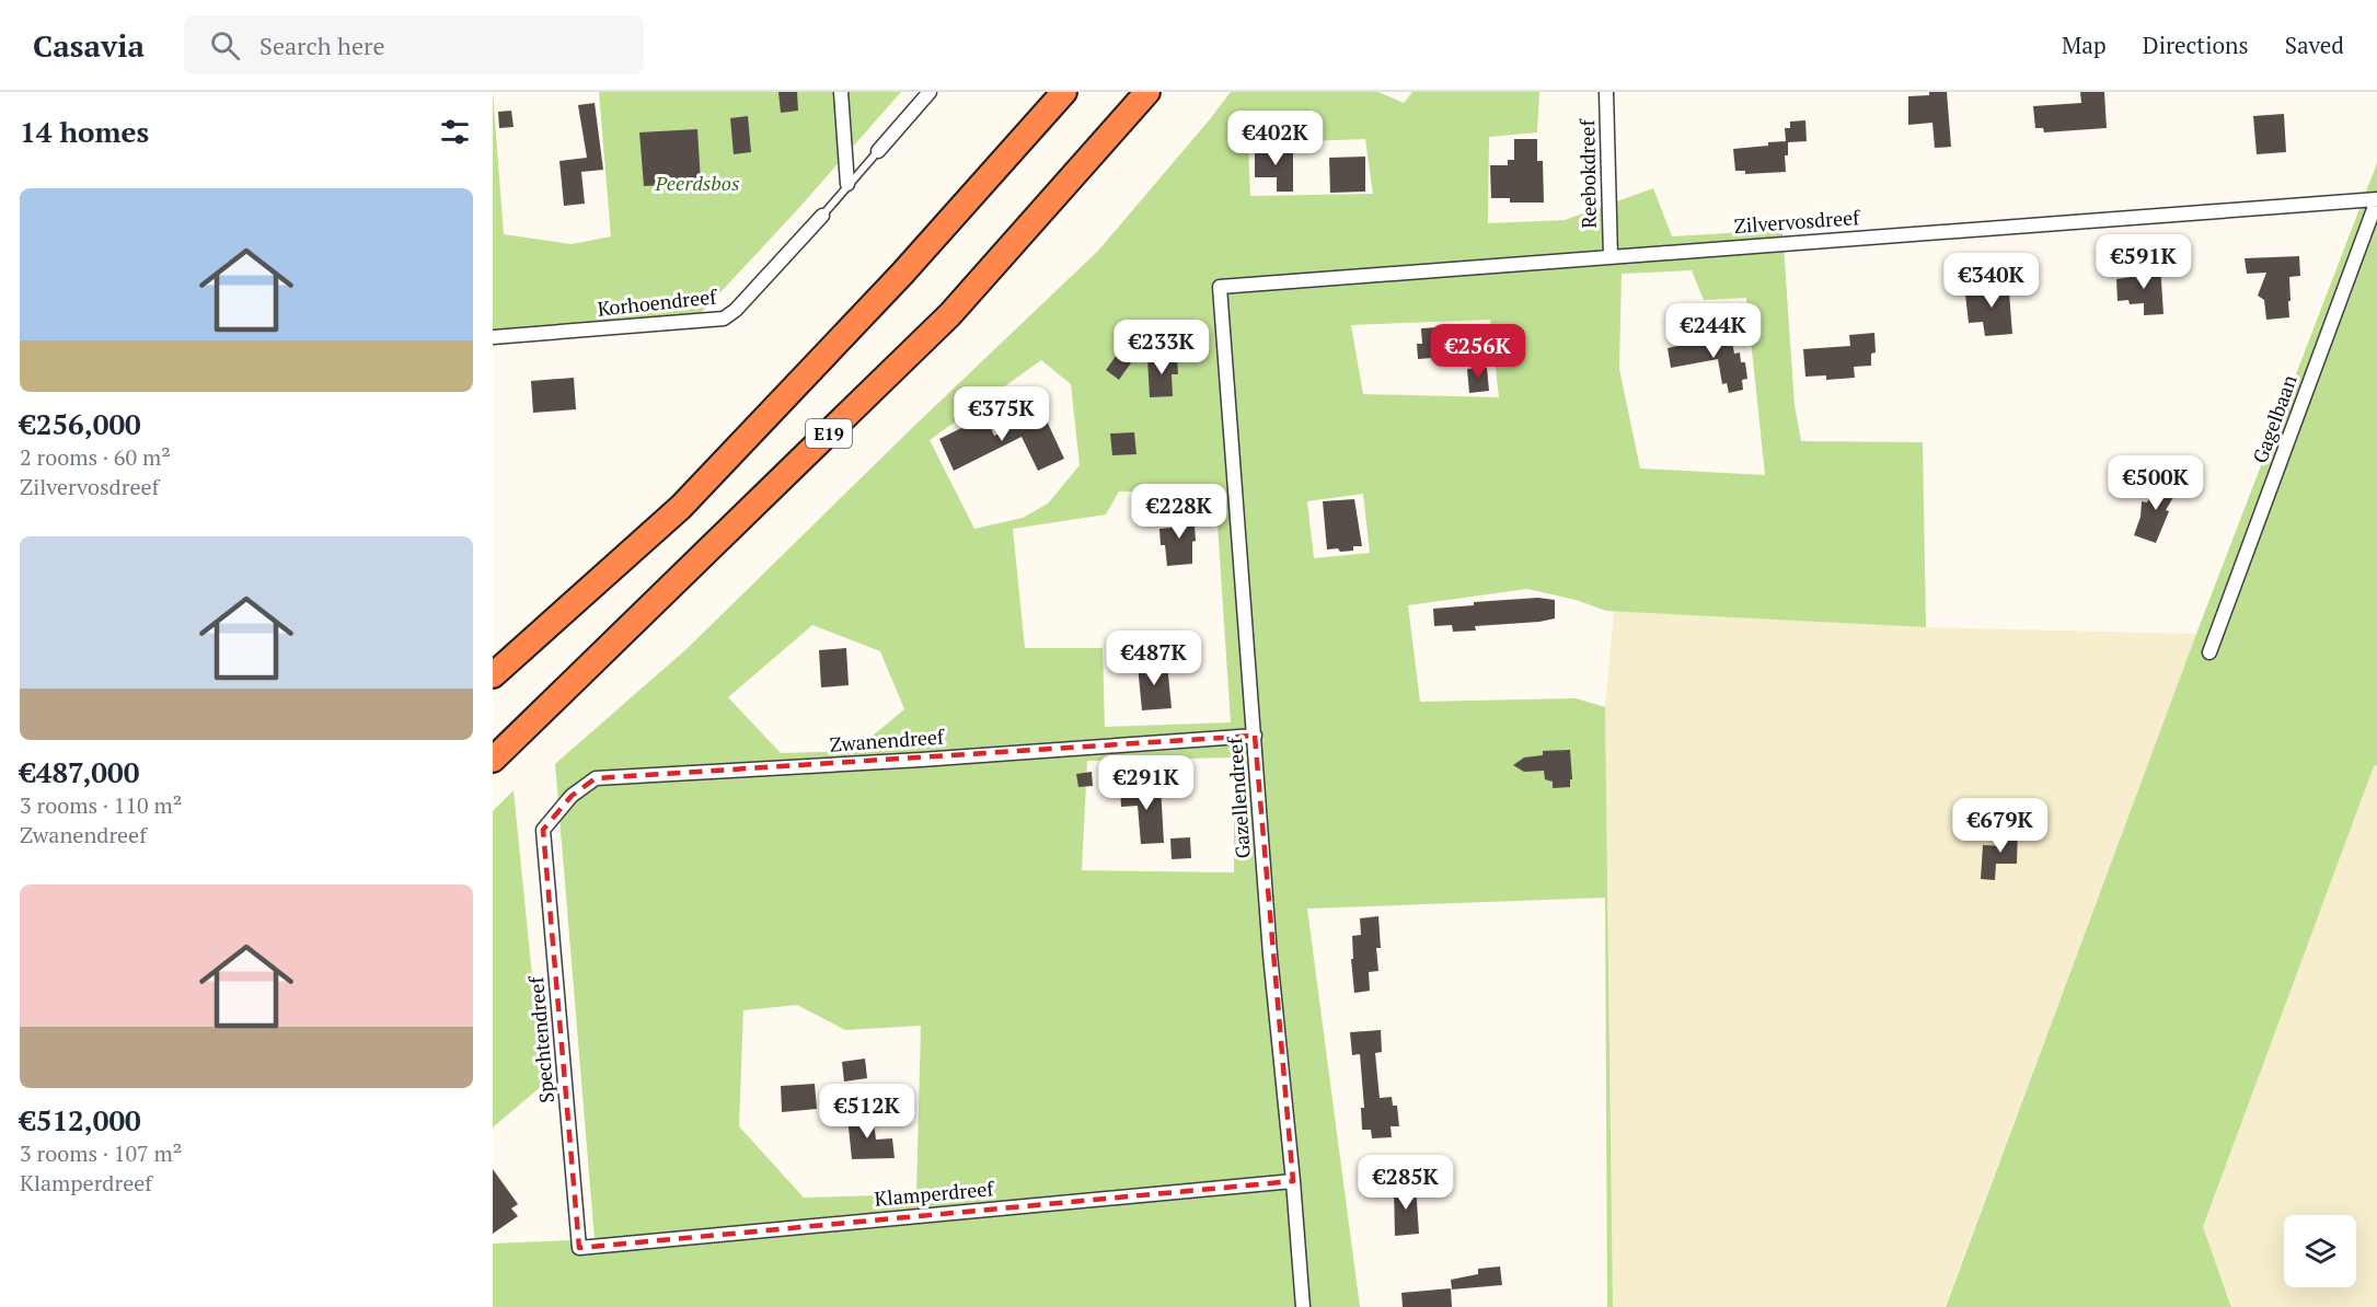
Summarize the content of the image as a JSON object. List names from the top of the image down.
{
  "streets": {
    "highway": ["E19"],
    "street": [
      "Reebokdreef",
      "Zilvervosdreef",
      "Korhoendreef",
      "Gagelbaan",
      "Zwanendreef",
      "Gazellendreef",
      "Spechtendreef",
      "Klamperdreef"
    ]
  },
  "crossings": [
    ["Reebokdreef", "Zilvervosdreef"],
    ["Zilvervosdreef", "Gagelbaan"],
    ["Zilvervosdreef", "Gazellendreef"],
    ["Zwanendreef", "Gazellendreef"],
    ["Zwanendreef", "Spechtendreef"],
    ["Gazellendreef", "Klamperdreef"],
    ["Spechtendreef", "Klamperdreef"]
  ],
  "parks": ["Peerdsbos"],
  "page": {
    "header": "Casavia",
    "search": "Search here",
    "nav": ["Map", "Directions", "Saved"],
    "heading": "14 homes",
    "price": [
      "€402K",
      "€591K",
      "€340K",
      "€244K",
      "€233K",
      "€256K",
      "€375K",
      "€500K",
      "€228K",
      "€487K",
      "€291K",
      "€679K",
      "€512K",
      "€285K"
    ],
    "list": [
      {
        "name": "€256,000",
        "note": "2 rooms · 60 m² · Zilvervosdreef"
      },
      {
        "name": "€487,000",
        "note": "3 rooms · 110 m² · Zwanendreef"
      },
      {
        "name": "€512,000",
        "note": "3 rooms · 107 m² · Klamperdreef"
      }
    ]
  }
}
